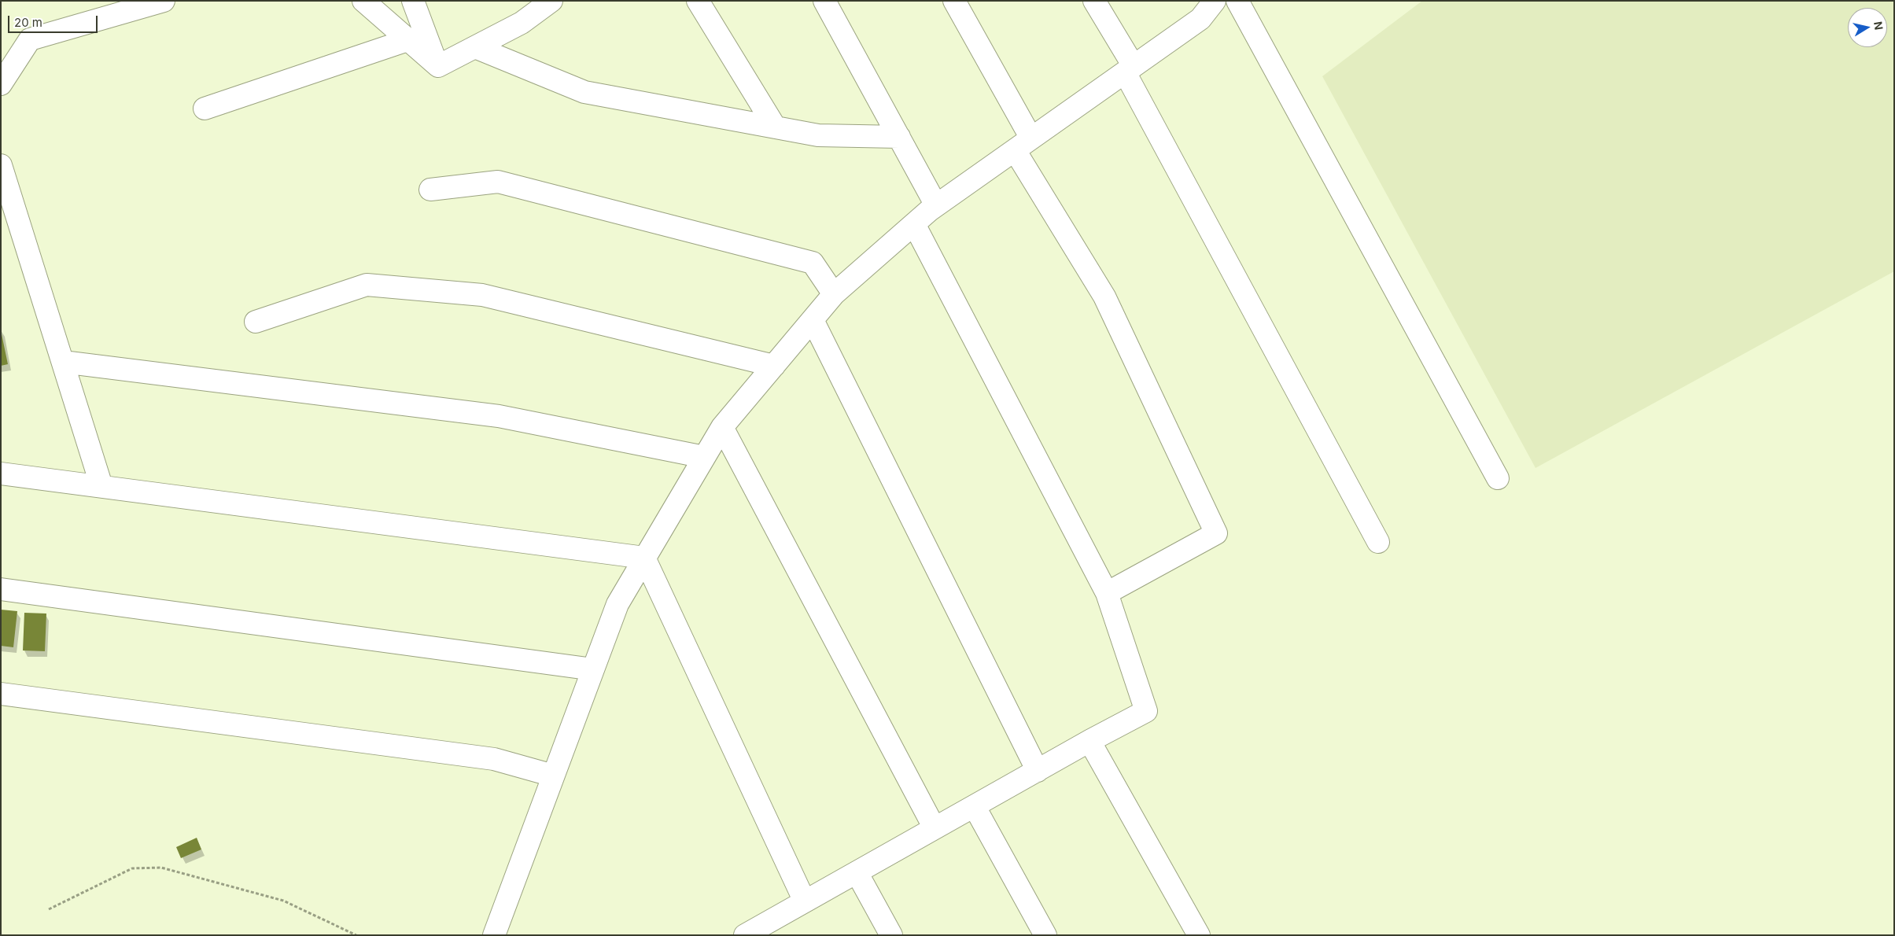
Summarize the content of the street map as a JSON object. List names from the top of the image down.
{
  "scale_bar": "20 m",
  "north": "right"
}
